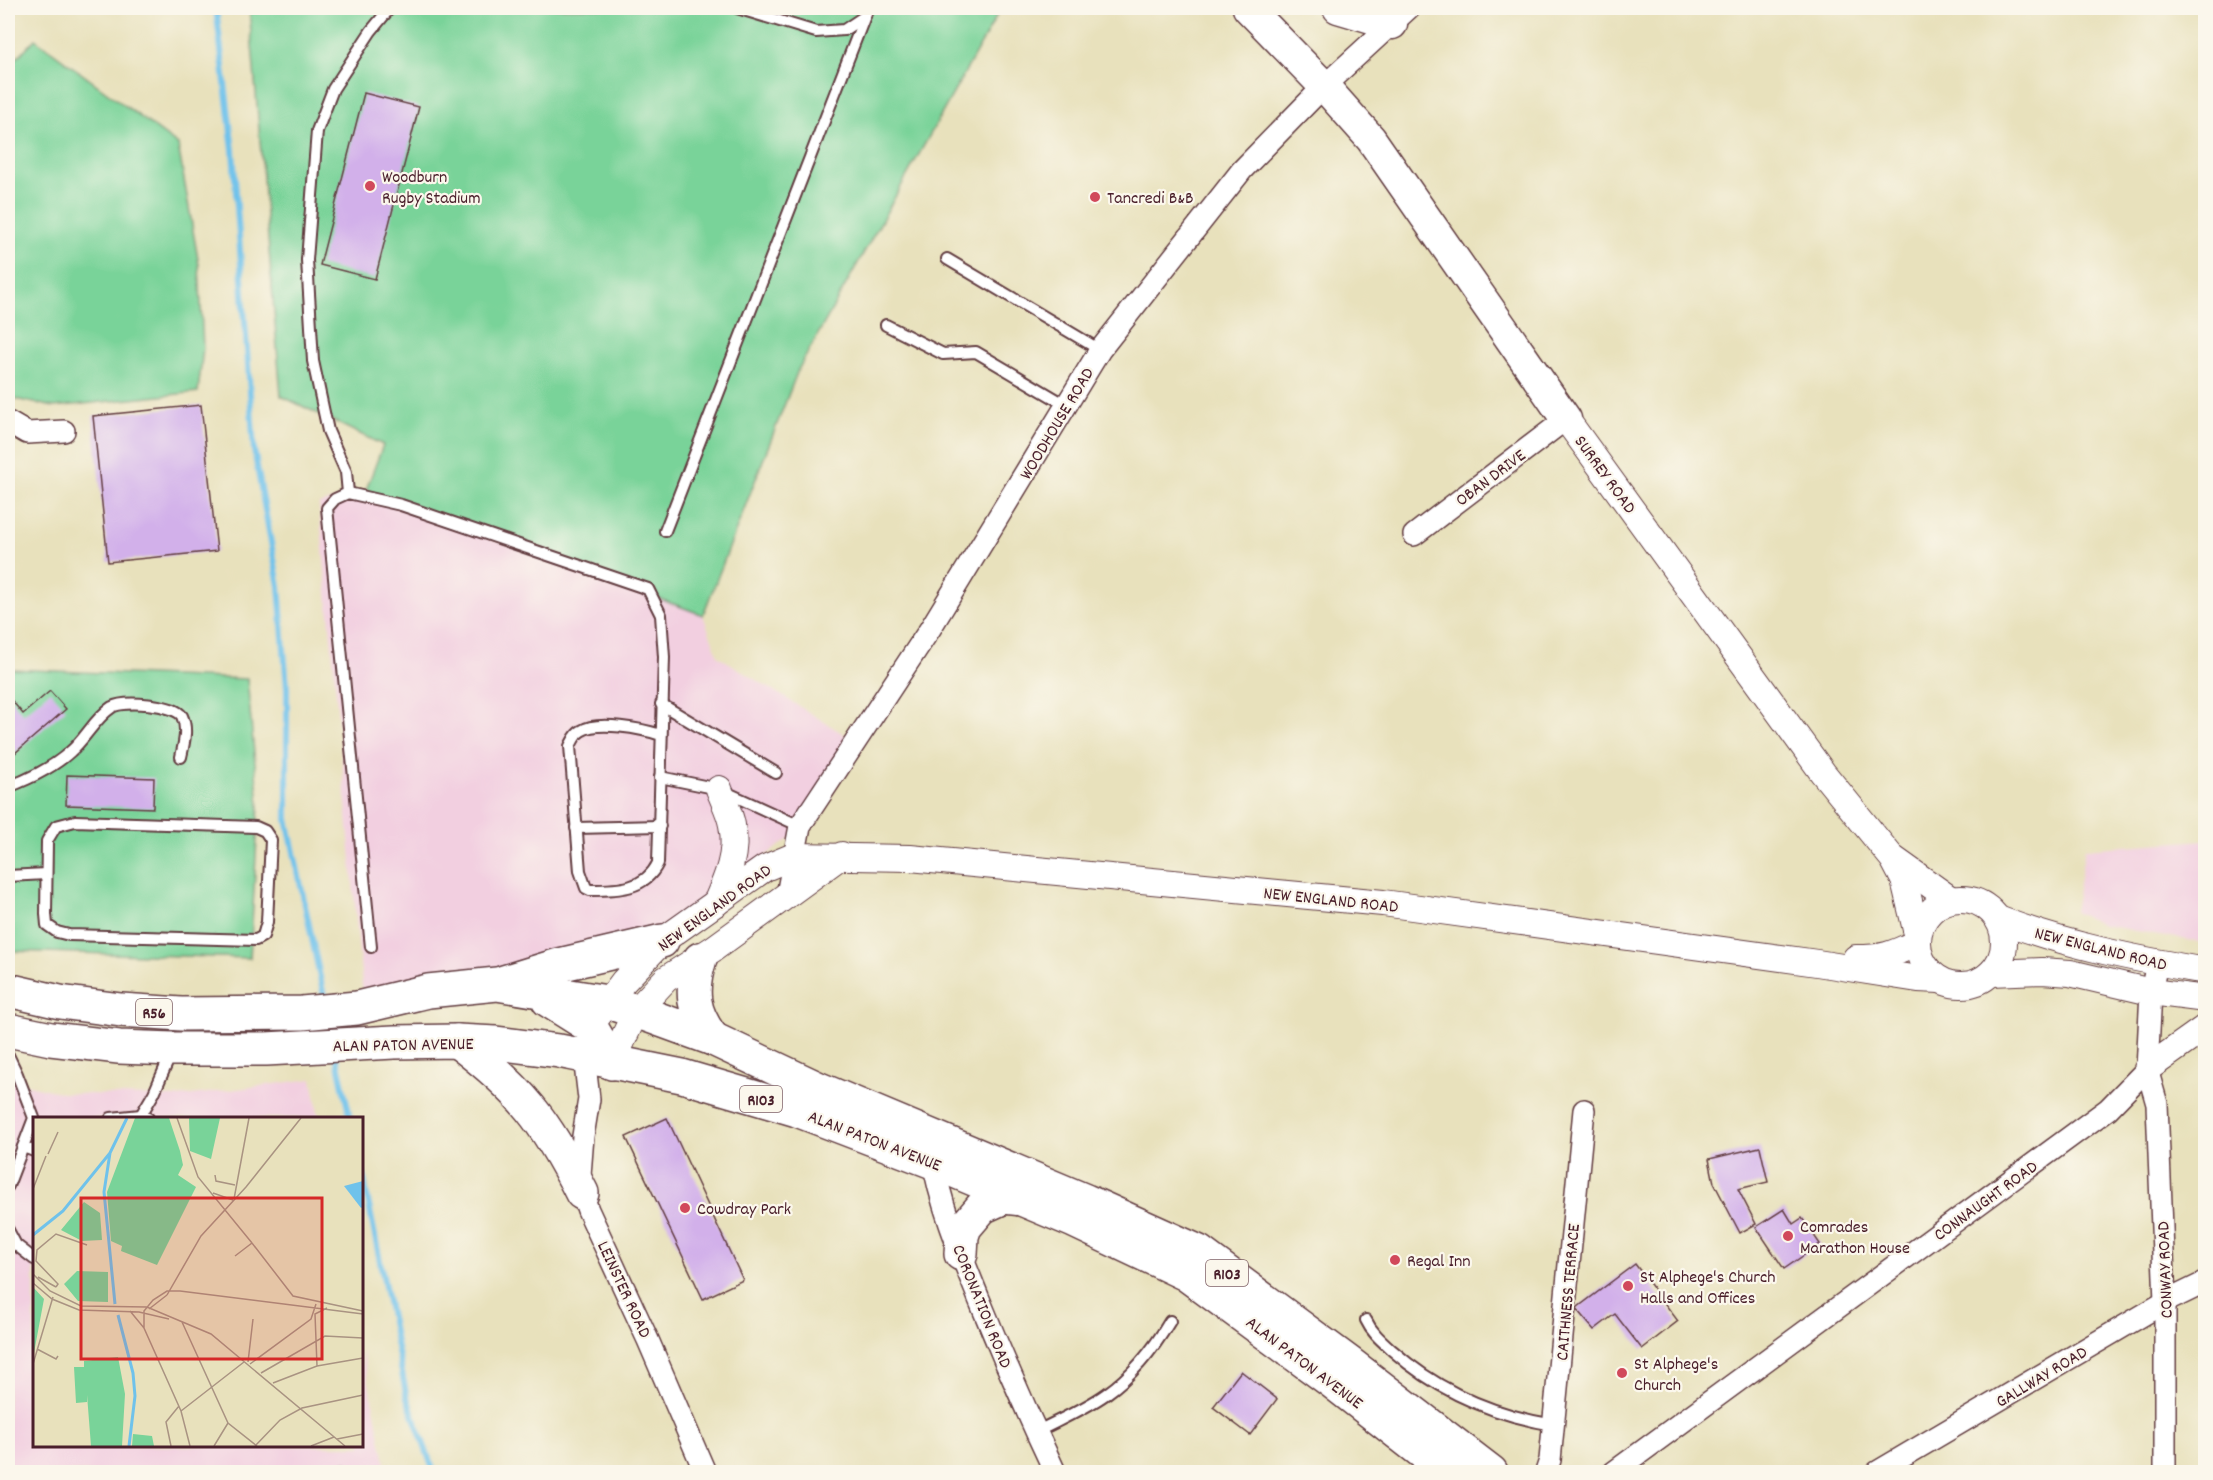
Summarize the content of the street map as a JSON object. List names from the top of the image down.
{
  "streets": {
    "main road": [
      "SURREY ROAD",
      "R56",
      "ALAN PATON AVENUE",
      "R103"
    ],
    "street": [
      "WOODHOUSE ROAD",
      "OBAN DRIVE",
      "NEW ENGLAND ROAD",
      "CONNAUGHT ROAD",
      "CONWAY ROAD",
      "LEINSTER ROAD",
      "CAITHNESS TERRACE",
      "CORONATION ROAD",
      "GALLWAY ROAD"
    ]
  },
  "crossings": [
    ["WOODHOUSE ROAD", "SURREY ROAD"],
    ["WOODHOUSE ROAD", "NEW ENGLAND ROAD"],
    ["SURREY ROAD", "OBAN DRIVE"],
    ["SURREY ROAD", "NEW ENGLAND ROAD"],
    ["NEW ENGLAND ROAD", "ALAN PATON AVENUE"],
    ["NEW ENGLAND ROAD", "LEINSTER ROAD"],
    ["ALAN PATON AVENUE", "LEINSTER ROAD"],
    ["ALAN PATON AVENUE", "CORONATION ROAD"],
    ["CONNAUGHT ROAD", "CONWAY ROAD"],
    ["CONWAY ROAD", "GALLWAY ROAD"]
  ],
  "places": [
    "Woodburn Rugby Stadium",
    "Tancredi B&B",
    "Cowdray Park",
    "Comrades Marathon House",
    "Regal Inn",
    "St Alphege's Church Halls and Offices",
    "St Alphege's Church"
  ]
}
